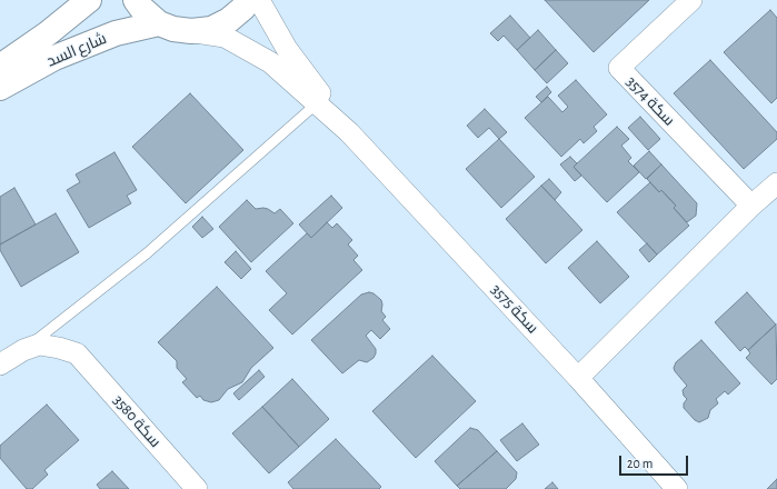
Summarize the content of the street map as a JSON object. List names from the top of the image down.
{
  "streets": {
    "street": [
      "شارع السد",
      "سكة 3574",
      "سكة 3575",
      "سكة 3580"
    ]
  },
  "scale_bar": "20 m"
}
